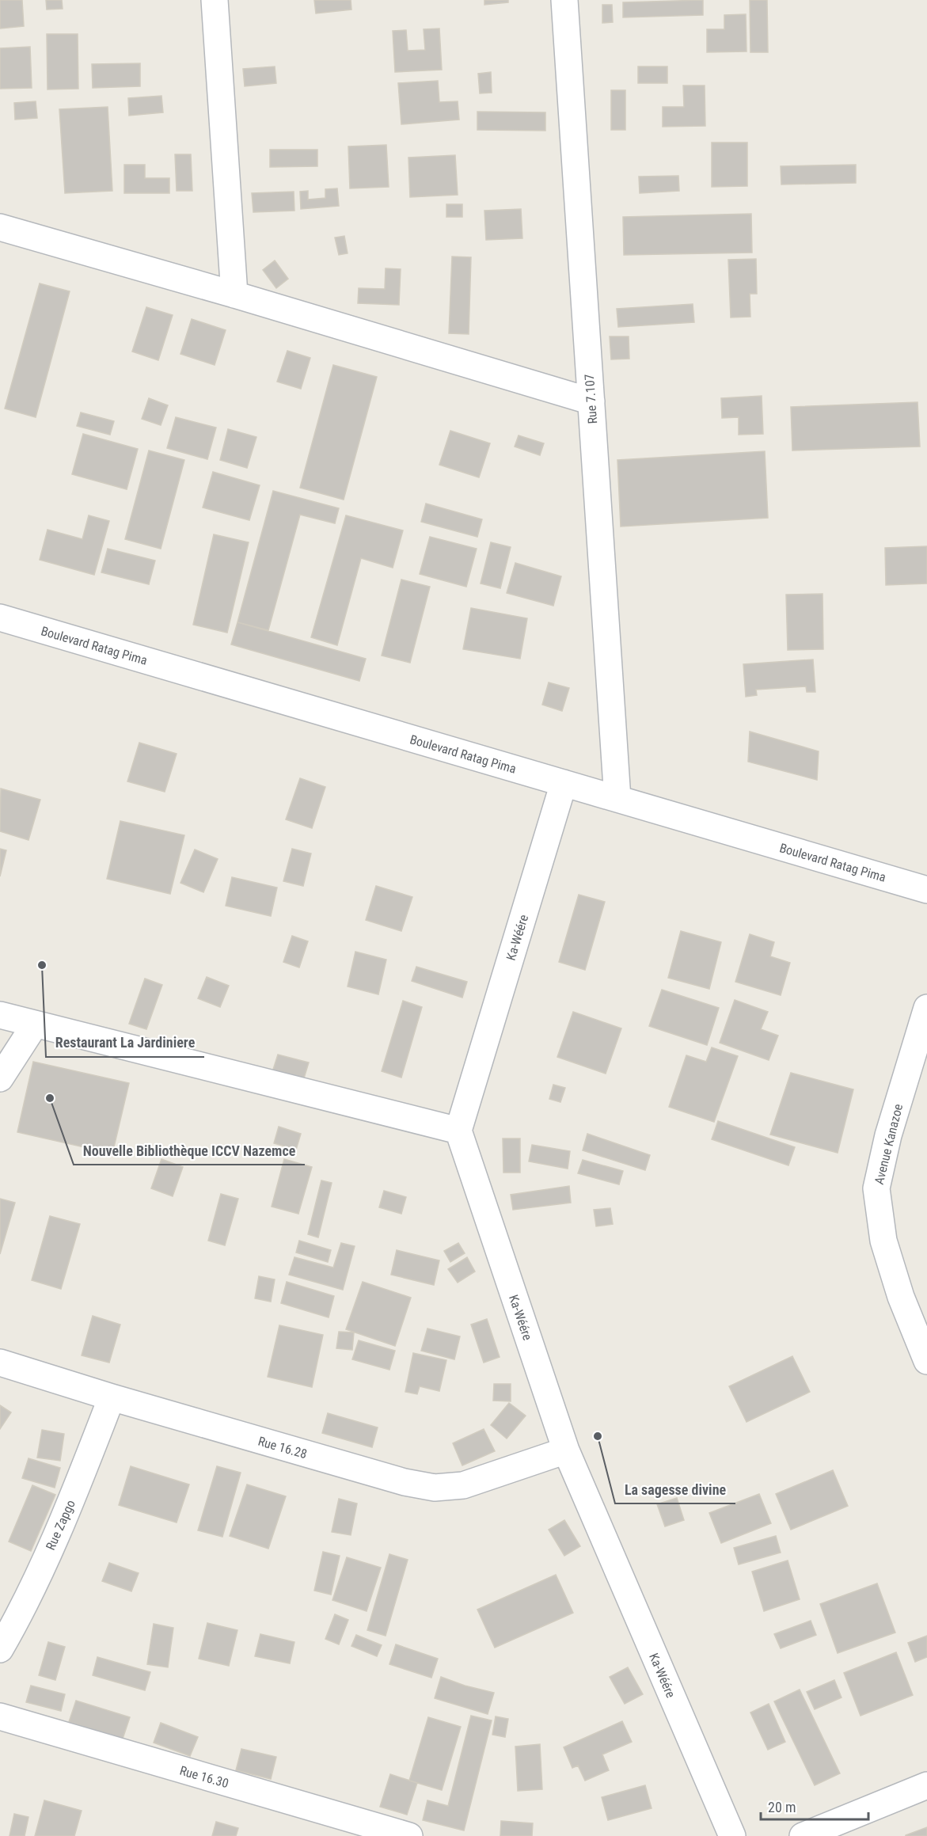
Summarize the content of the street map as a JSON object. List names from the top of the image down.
{
  "streets": {
    "street": [
      "Rue 7.107",
      "Boulevard Ratag Pima",
      "Ka-Wéére",
      "Avenue Kanazoe",
      "Rue 16.28",
      "Rue Zapgo",
      "Rue 16.30"
    ]
  },
  "crossings": [
    ["Rue 7.107", "Boulevard Ratag Pima"],
    ["Boulevard Ratag Pima", "Ka-Wéére"],
    ["Ka-Wéére", "Rue 16.28"],
    ["Rue 16.28", "Rue Zapgo"]
  ],
  "places": ["Restaurant La Jardiniere", "Nouvelle Bibliothèque ICCV Nazemce", "La sagesse divine"],
  "scale_bar": "20 m"
}
